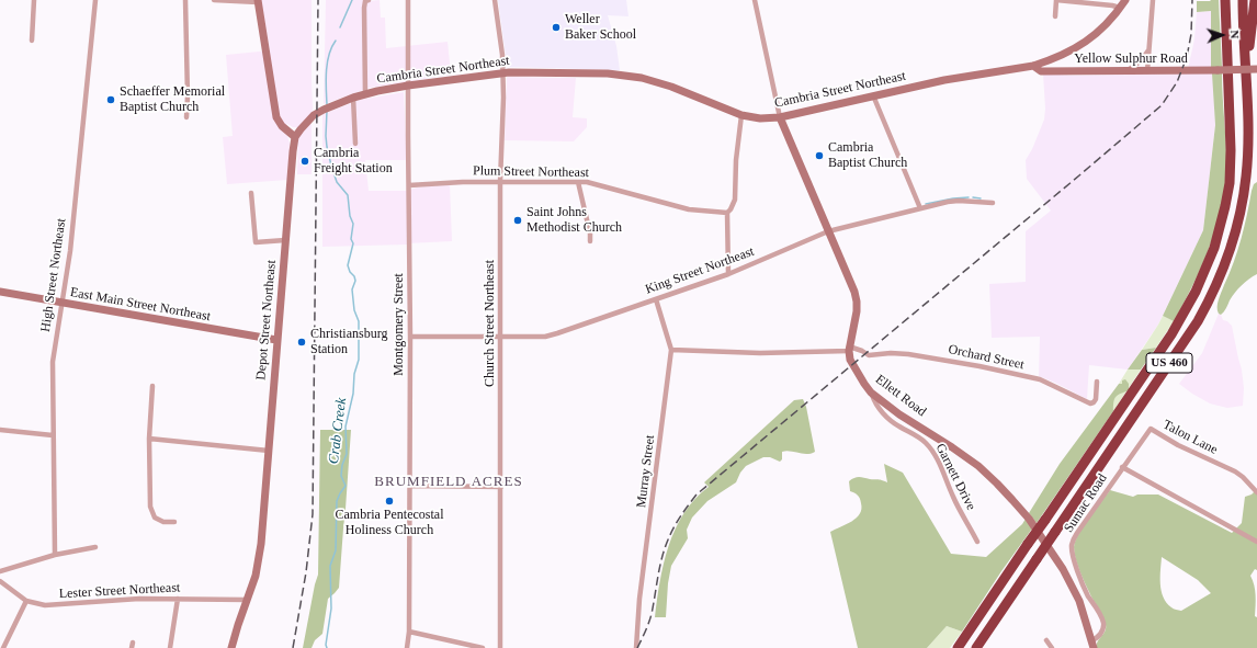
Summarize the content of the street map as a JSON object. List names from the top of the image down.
{
  "streets": {
    "highway": ["US 460"],
    "main road": [
      "Yellow Sulphur Road",
      "Cambria Street Northeast",
      "East Main Street Northeast",
      "Depot Street Northeast",
      "Ellett Road"
    ],
    "street": [
      "Plum Street Northeast",
      "King Street Northeast",
      "High Street Northeast",
      "Church Street Northeast",
      "Montgomery Street",
      "Orchard Street",
      "Talon Lane",
      "Murray Street",
      "Garnett Drive",
      "Sumac Road",
      "Lester Street Northeast"
    ]
  },
  "crossings": [
    ["Yellow Sulphur Road", "Cambria Street Northeast"],
    ["Cambria Street Northeast", "Depot Street Northeast"],
    ["Cambria Street Northeast", "Church Street Northeast"],
    ["Cambria Street Northeast", "Montgomery Street"],
    ["Plum Street Northeast", "Church Street Northeast"],
    ["Plum Street Northeast", "Montgomery Street"],
    ["King Street Northeast", "Church Street Northeast"],
    ["King Street Northeast", "Montgomery Street"],
    ["King Street Northeast", "Murray Street"],
    ["High Street Northeast", "East Main Street Northeast"],
    ["East Main Street Northeast", "Depot Street Northeast"],
    ["Depot Street Northeast", "Lester Street Northeast"],
    ["Orchard Street", "Ellett Road"],
    ["Orchard Street", "Murray Street"],
    ["Ellett Road", "Garnett Drive"],
    ["Ellett Road", "Sumac Road"],
    ["Talon Lane", "Sumac Road"]
  ],
  "districts": ["BRUMFIELD ACRES"],
  "water": ["Crab Creek"],
  "places": [
    "Weller Baker School",
    "Schaeffer Memorial Baptist Church",
    "Cambria Baptist Church",
    "Cambria Freight Station",
    "Saint Johns Methodist Church",
    "Christiansburg Station",
    "Cambria Pentecostal Holiness Church"
  ],
  "north": "right"
}
